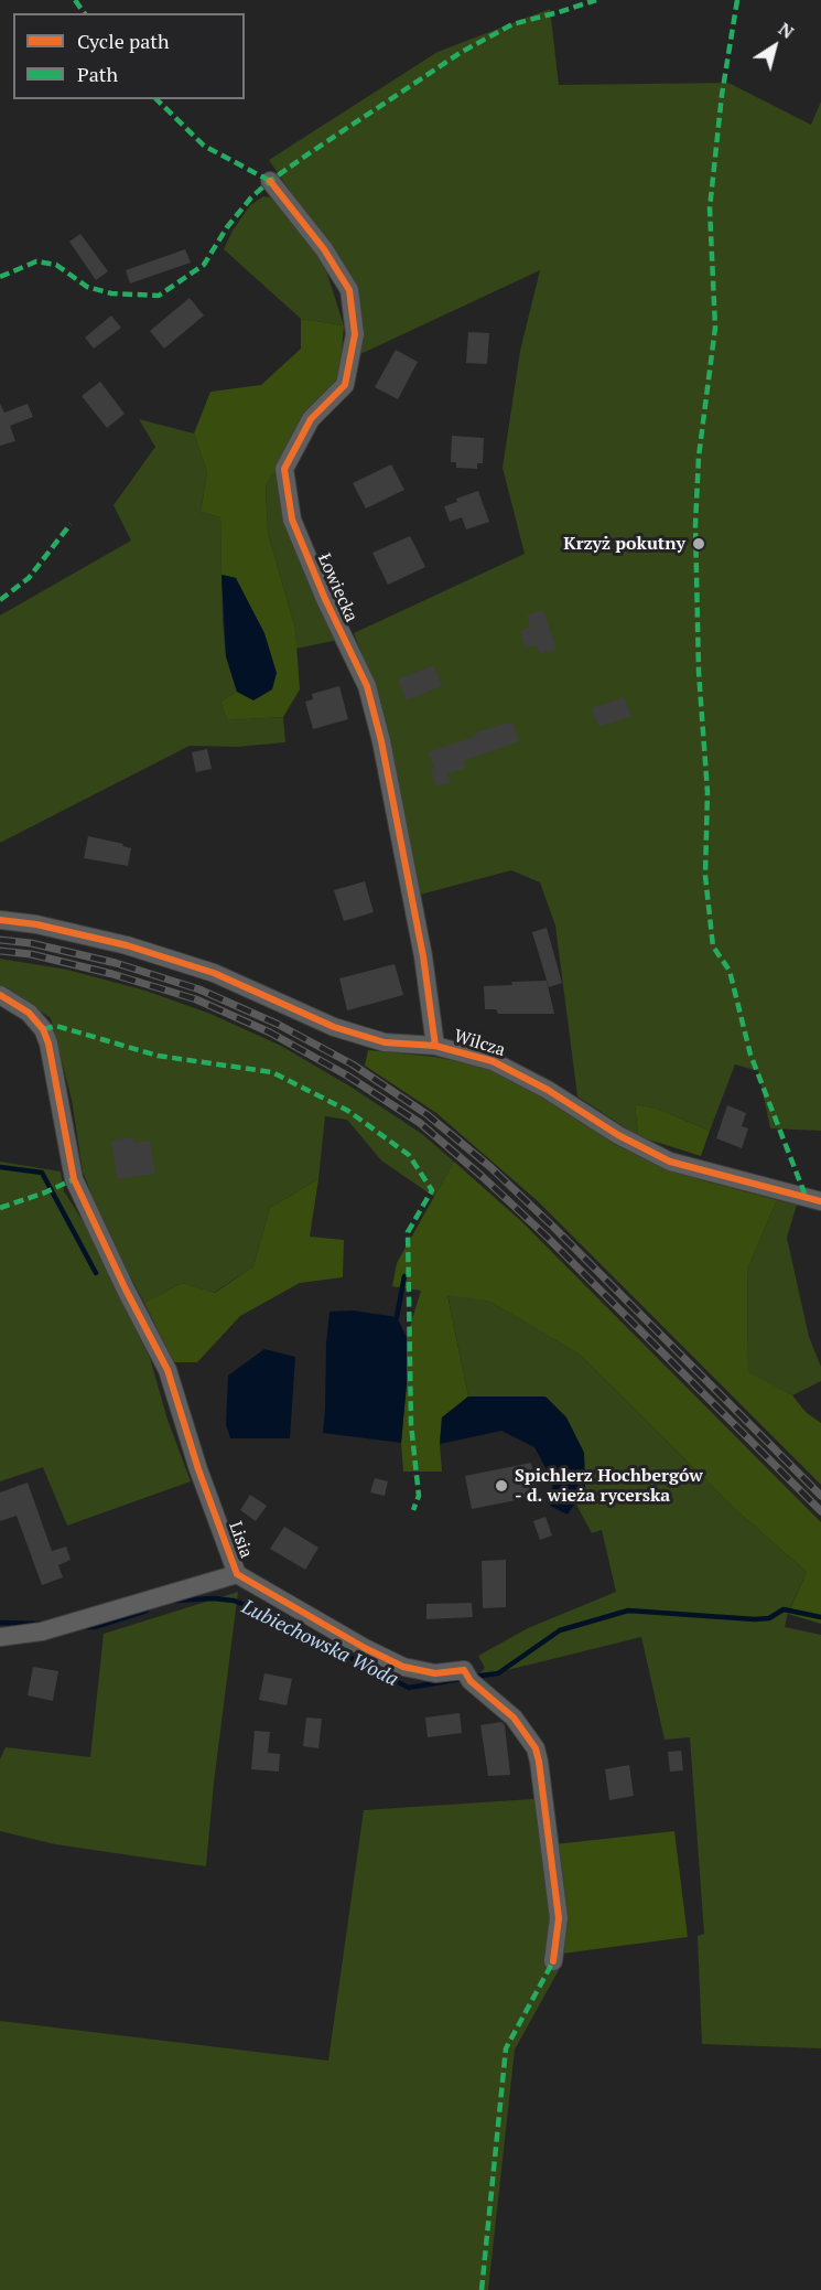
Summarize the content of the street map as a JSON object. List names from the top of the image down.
{
  "streets": {
    "street": ["Łowiecka", "Wilcza", "Lisia"]
  },
  "crossings": [
    ["Łowiecka", "Wilcza"]
  ],
  "water": ["Lubiechowska Woda"],
  "places": ["Krzyż pokutny", "Spichlerz Hochbergów - d. wieża rycerska"],
  "legend": ["Cycle path", "Path"],
  "north": "top right"
}
